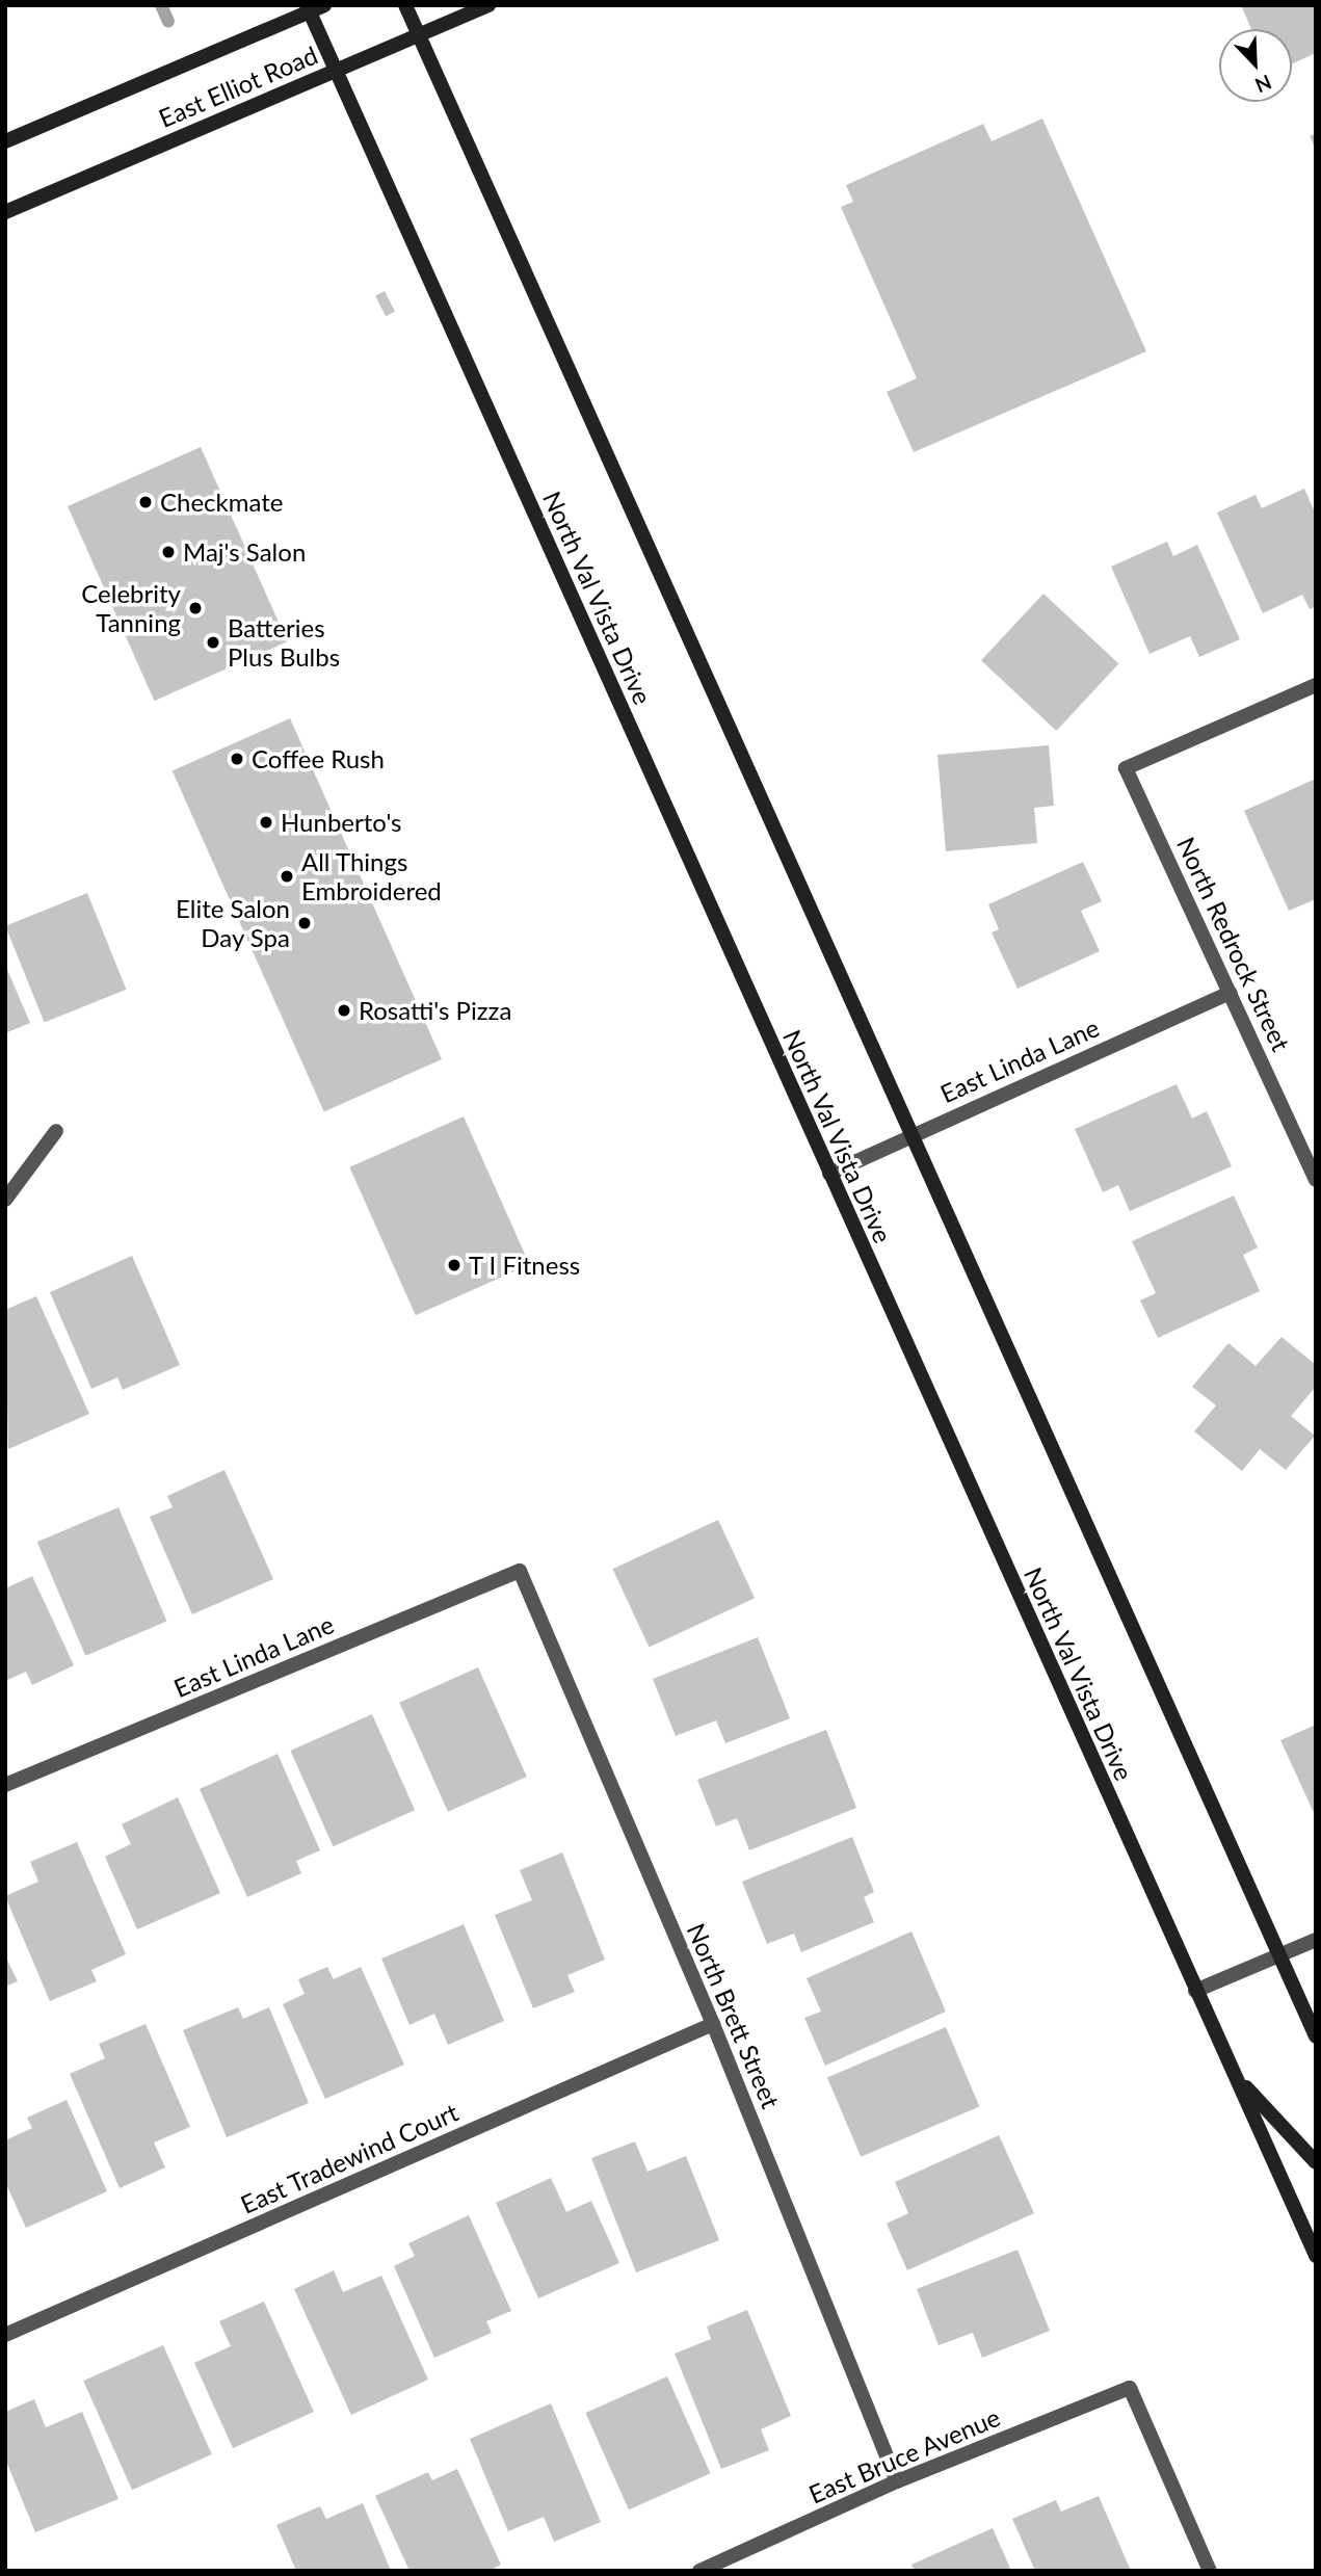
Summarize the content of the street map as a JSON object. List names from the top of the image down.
{
  "streets": {
    "main road": ["East Elliot Road", "North Val Vista Drive"],
    "street": [
      "North Redrock Street",
      "East Linda Lane",
      "North Brett Street",
      "East Tradewind Court",
      "East Bruce Avenue"
    ]
  },
  "crossings": [
    ["East Elliot Road", "North Val Vista Drive"],
    ["North Val Vista Drive", "East Linda Lane"],
    ["North Redrock Street", "East Linda Lane"],
    ["East Linda Lane", "North Brett Street"],
    ["North Brett Street", "East Tradewind Court"],
    ["North Brett Street", "East Bruce Avenue"]
  ],
  "places": [
    "Checkmate",
    "Maj's Salon",
    "Celebrity Tanning",
    "Batteries Plus Bulbs",
    "Coffee Rush",
    "Hunberto's",
    "All Things Embroidered",
    "Elite Salon Day Spa",
    "Rosatti's Pizza",
    "T I Fitness"
  ],
  "north": "bottom right"
}
